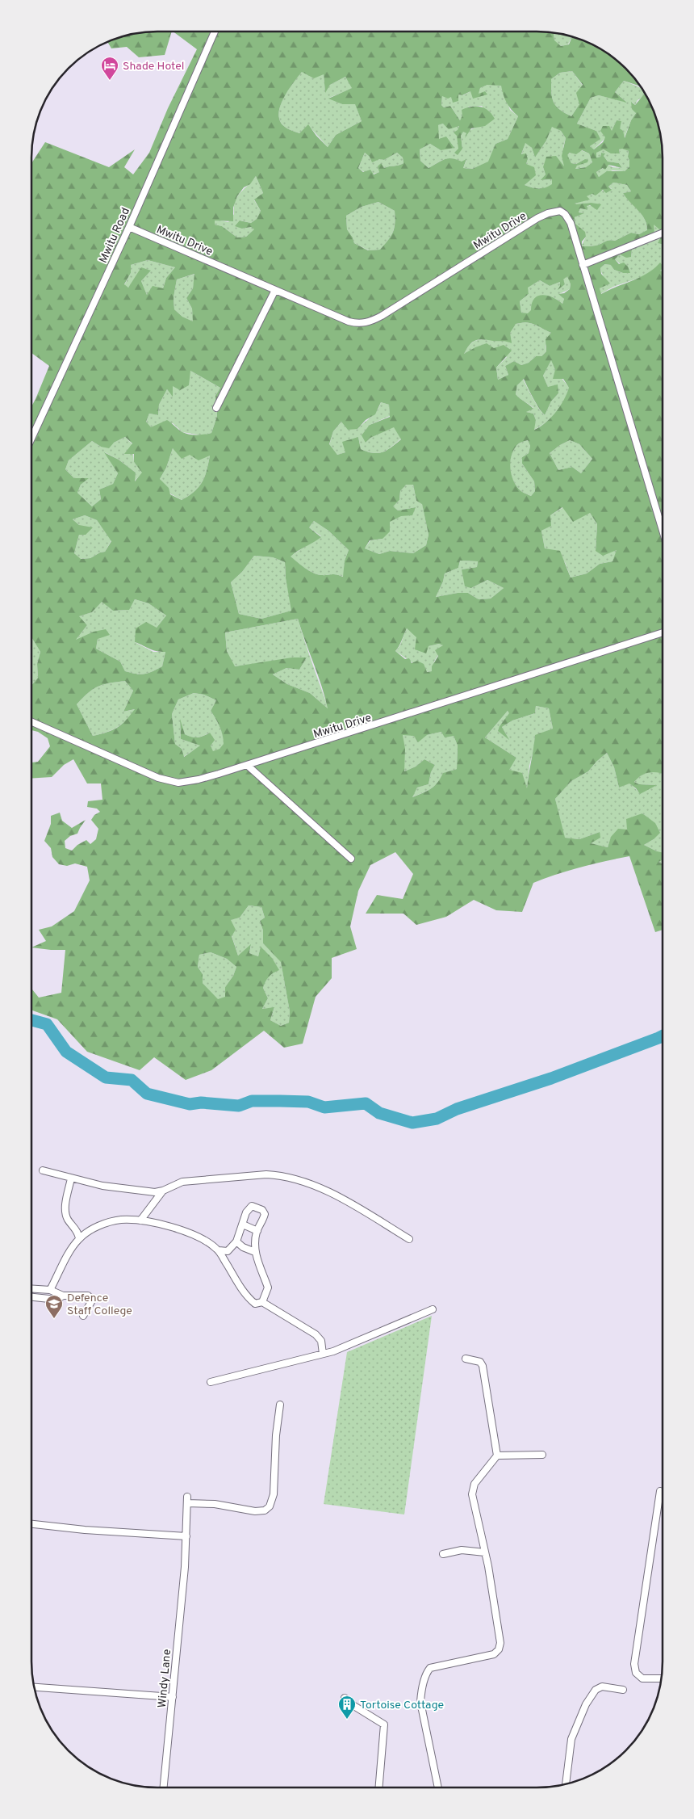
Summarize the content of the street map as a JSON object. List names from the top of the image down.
{
  "streets": {
    "street": ["Mwitu Drive", "Mwitu Road", "Windy Lane"]
  },
  "crossings": [
    ["Mwitu Drive", "Mwitu Road"]
  ],
  "places": {
    "hotel": ["Shade Hotel"],
    "school or university": ["Defence Staff College"],
    "building": ["Tortoise Cottage"]
  }
}
